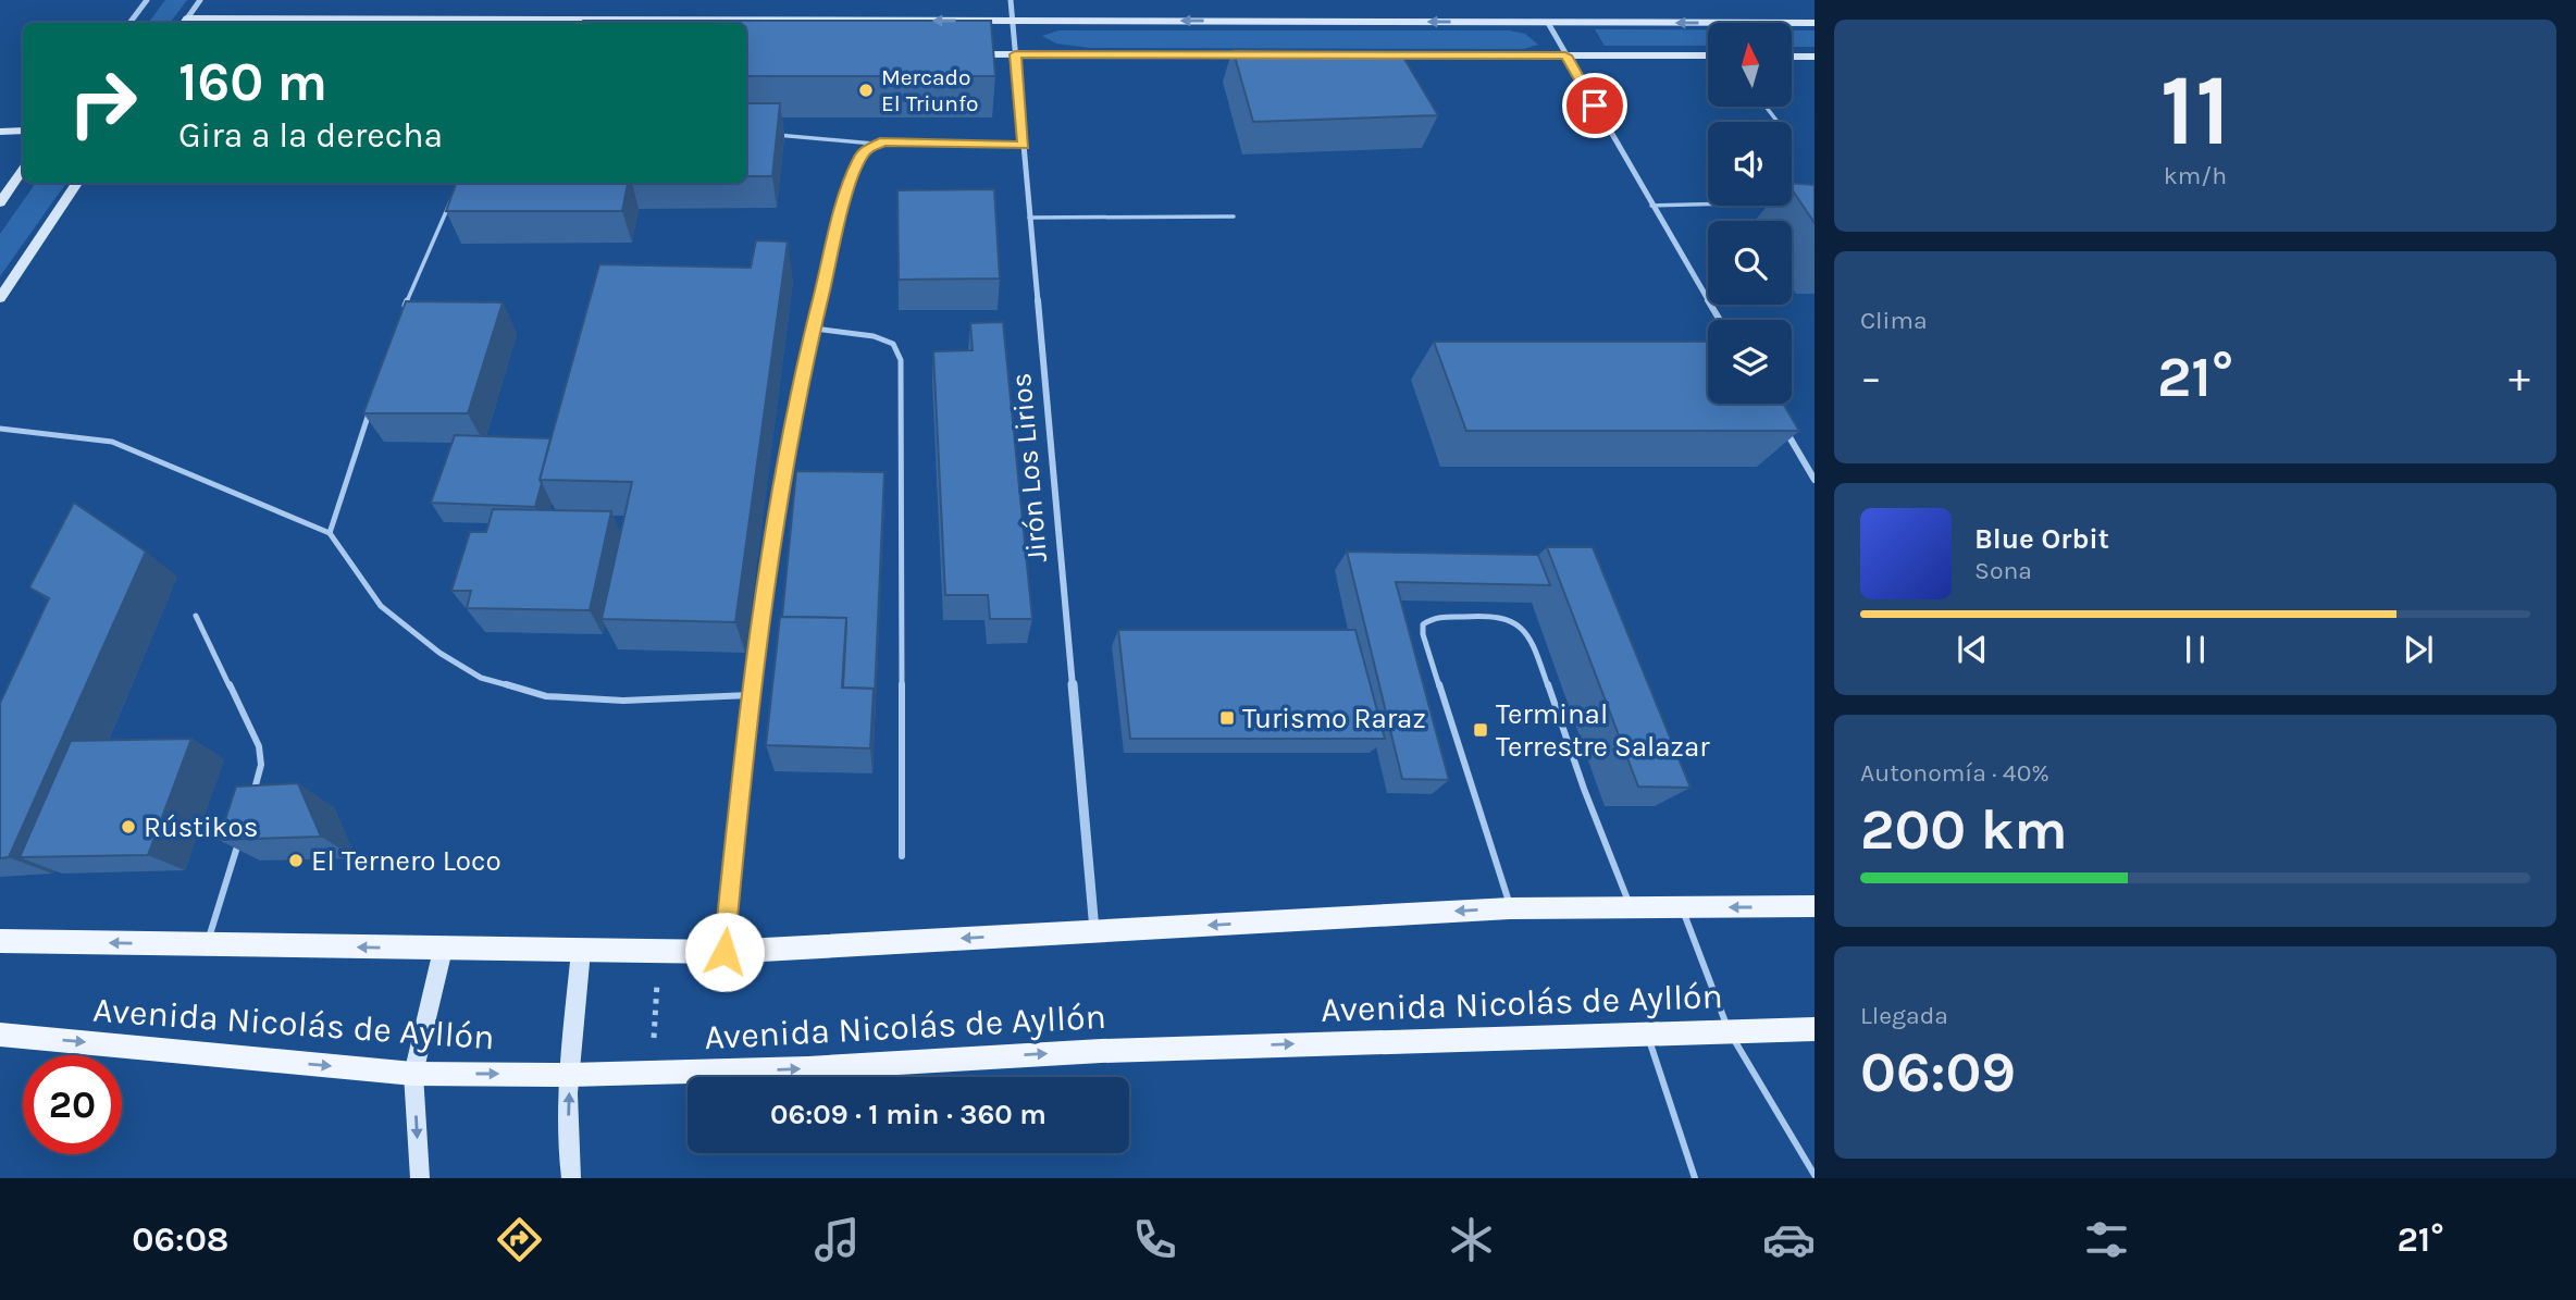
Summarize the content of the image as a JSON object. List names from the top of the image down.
{
  "streets": {
    "main road": ["Avenida Nicolás de Ayllón"],
    "street": ["Jirón Los Lirios"]
  },
  "places": {
    "other": ["Mercado El Triunfo", "Rústikos", "El Ternero Loco"],
    "transit": ["Turismo Raraz", "Terminal Terrestre Salazar"]
  },
  "north": "top",
  "page": {
    "tile": [
      ["11", "km/h"],
      "Clima",
      ["Autonomía · 40%", "200 km"],
      ["Llegada", "06:09"]
    ],
    "turn": ["160 m", "Gira a la derecha"],
    "heat": ["−", "21°", "+"],
    "song": ["Blue Orbit", "Sona"],
    "limit": "20",
    "trip": "06:09 · 1 min · 360 m",
    "tabs": ["06:08", "21°"]
  }
}
